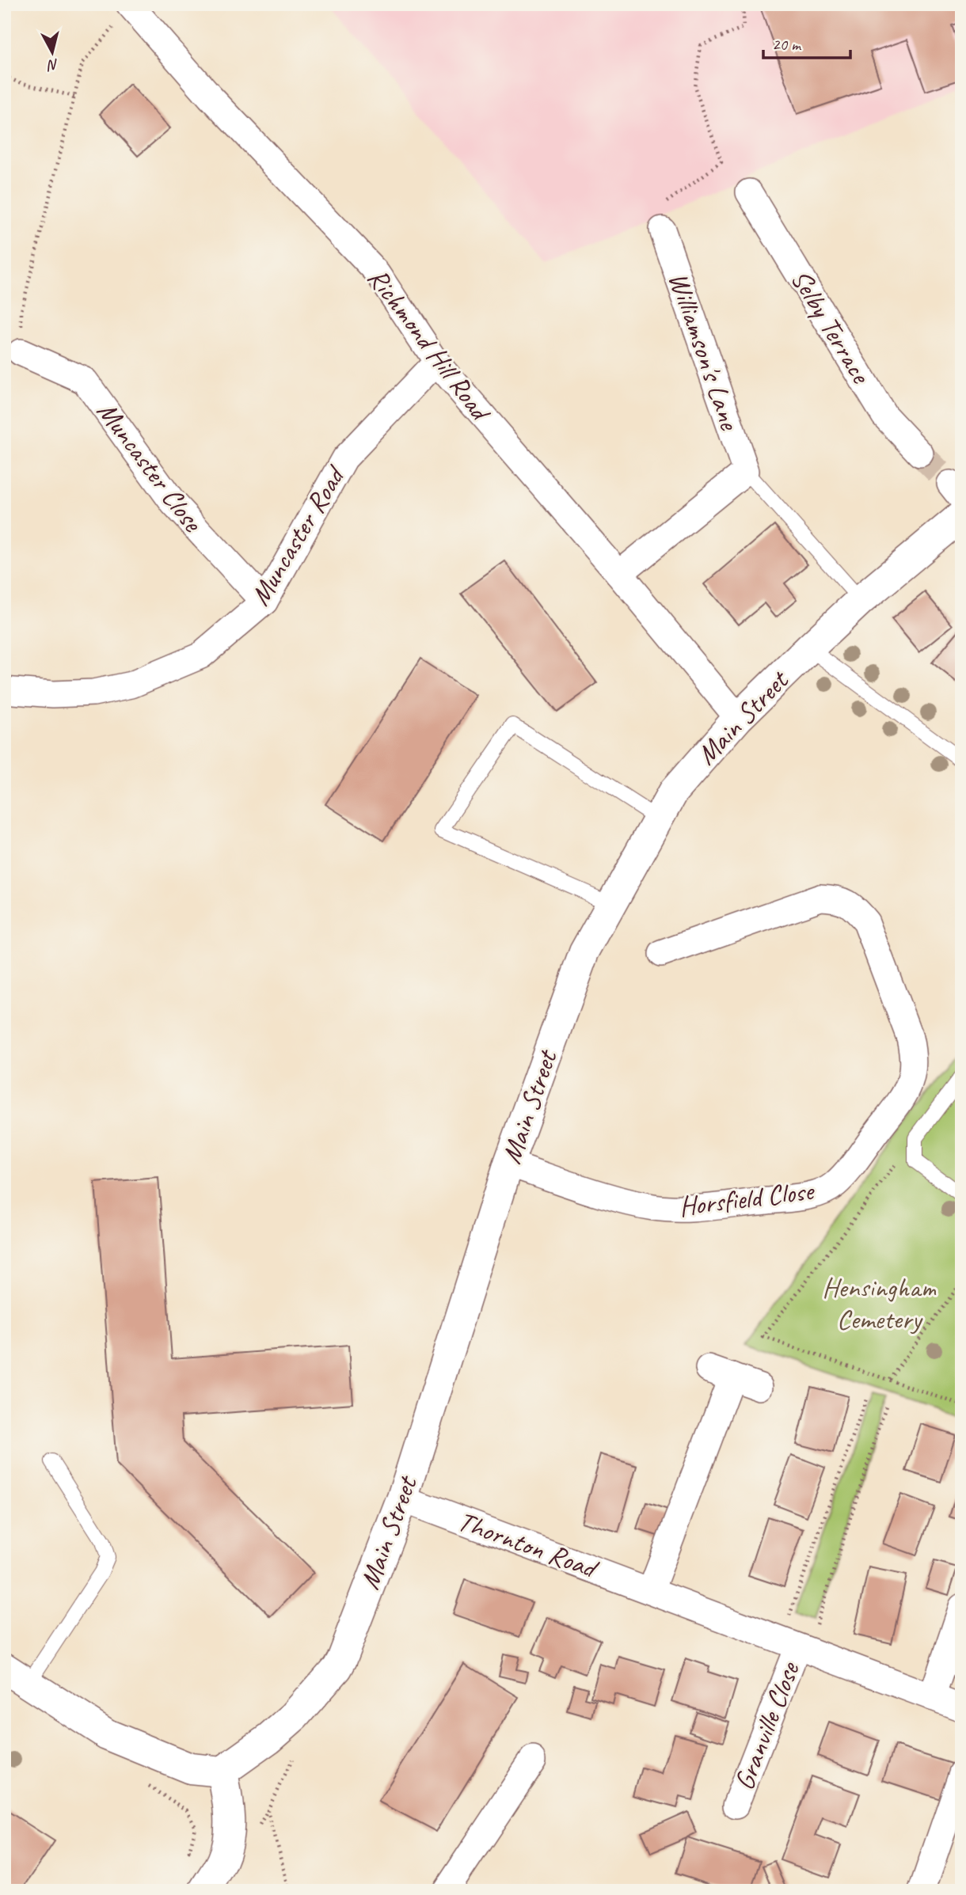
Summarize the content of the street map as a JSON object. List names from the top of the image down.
{
  "streets": {
    "main road": ["Main Street"],
    "street": [
      "Selby Terrace",
      "Richmond Hill Road",
      "Williamson's Lane",
      "Muncaster Close",
      "Muncaster Road",
      "Horsfield Close",
      "Thornton Road",
      "Granville Close"
    ]
  },
  "crossings": [
    ["Richmond Hill Road", "Muncaster Road"],
    ["Richmond Hill Road", "Main Street"],
    ["Muncaster Close", "Muncaster Road"],
    ["Main Street", "Horsfield Close"],
    ["Main Street", "Thornton Road"],
    ["Thornton Road", "Granville Close"]
  ],
  "parks": ["Hensingham Cemetery"],
  "scale_bar": "20 m",
  "north": "bottom"
}
